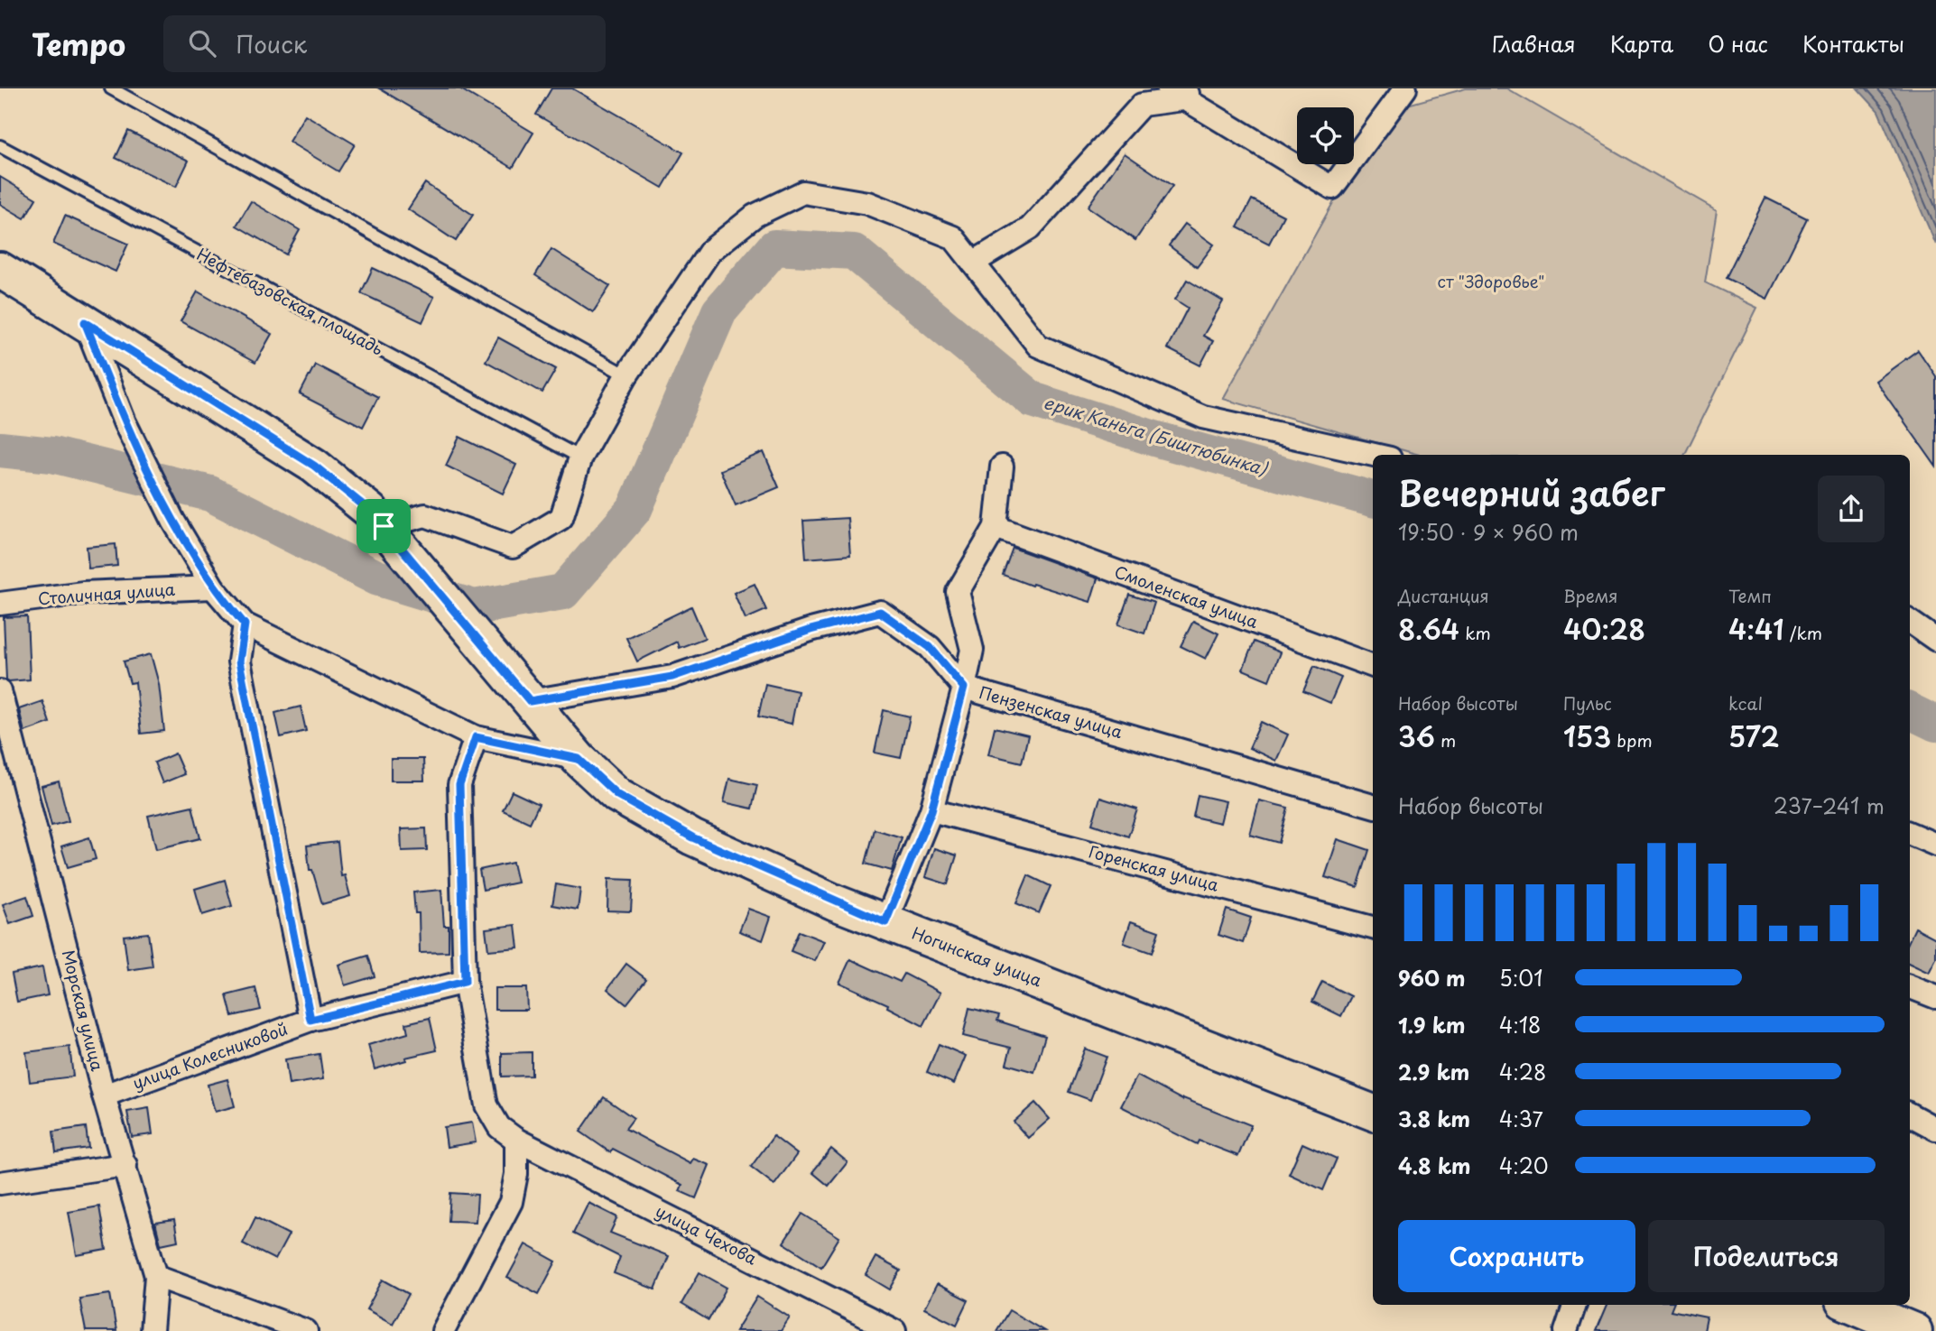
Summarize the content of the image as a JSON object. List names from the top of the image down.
{
  "streets": {
    "main road": ["Ногинская улица"],
    "street": [
      "Столичная улица",
      "Смоленская улица",
      "Пензенская улица",
      "Горенская улица",
      "Морская улица",
      "улица Колесниковой",
      "улица Чехова"
    ],
    "lane": ["Нефтебазовская площадь"]
  },
  "crossings": [
    ["Пензенская улица", "Ногинская улица"],
    ["Морская улица", "улица Колесниковой"],
    ["улица Колесниковой", "улица Чехова"]
  ],
  "water": ["ерик Каньга (Биштюбинка)"],
  "parks": ["ст \"Здоровье\""],
  "page": {
    "header": "Tempo",
    "search": "Поиск",
    "nav": [
      "Главная",
      "Карта",
      "О нас",
      "Контакты"
    ],
    "heading": ["Вечерний забег", "19:50 · 9 × 960 m"],
    "stats": [
      ["Дистанция", "8.64 km"],
      ["Время", "40:28"],
      ["Темп", "4:41 /km"],
      ["Набор высоты", "36 m"],
      ["Пульс", "153 bpm"],
      ["kcal", "572"]
    ],
    "chart": ["Набор высоты", "237–241 m"],
    "list": [
      {
        "name": "960 m",
        "note": "5:01"
      },
      {
        "name": "1.9 km",
        "note": "4:18"
      },
      {
        "name": "2.9 km",
        "note": "4:28"
      },
      {
        "name": "3.8 km",
        "note": "4:37"
      },
      {
        "name": "4.8 km",
        "note": "4:20"
      }
    ],
    "buttons": ["Сохранить", "Поделиться"]
  }
}
